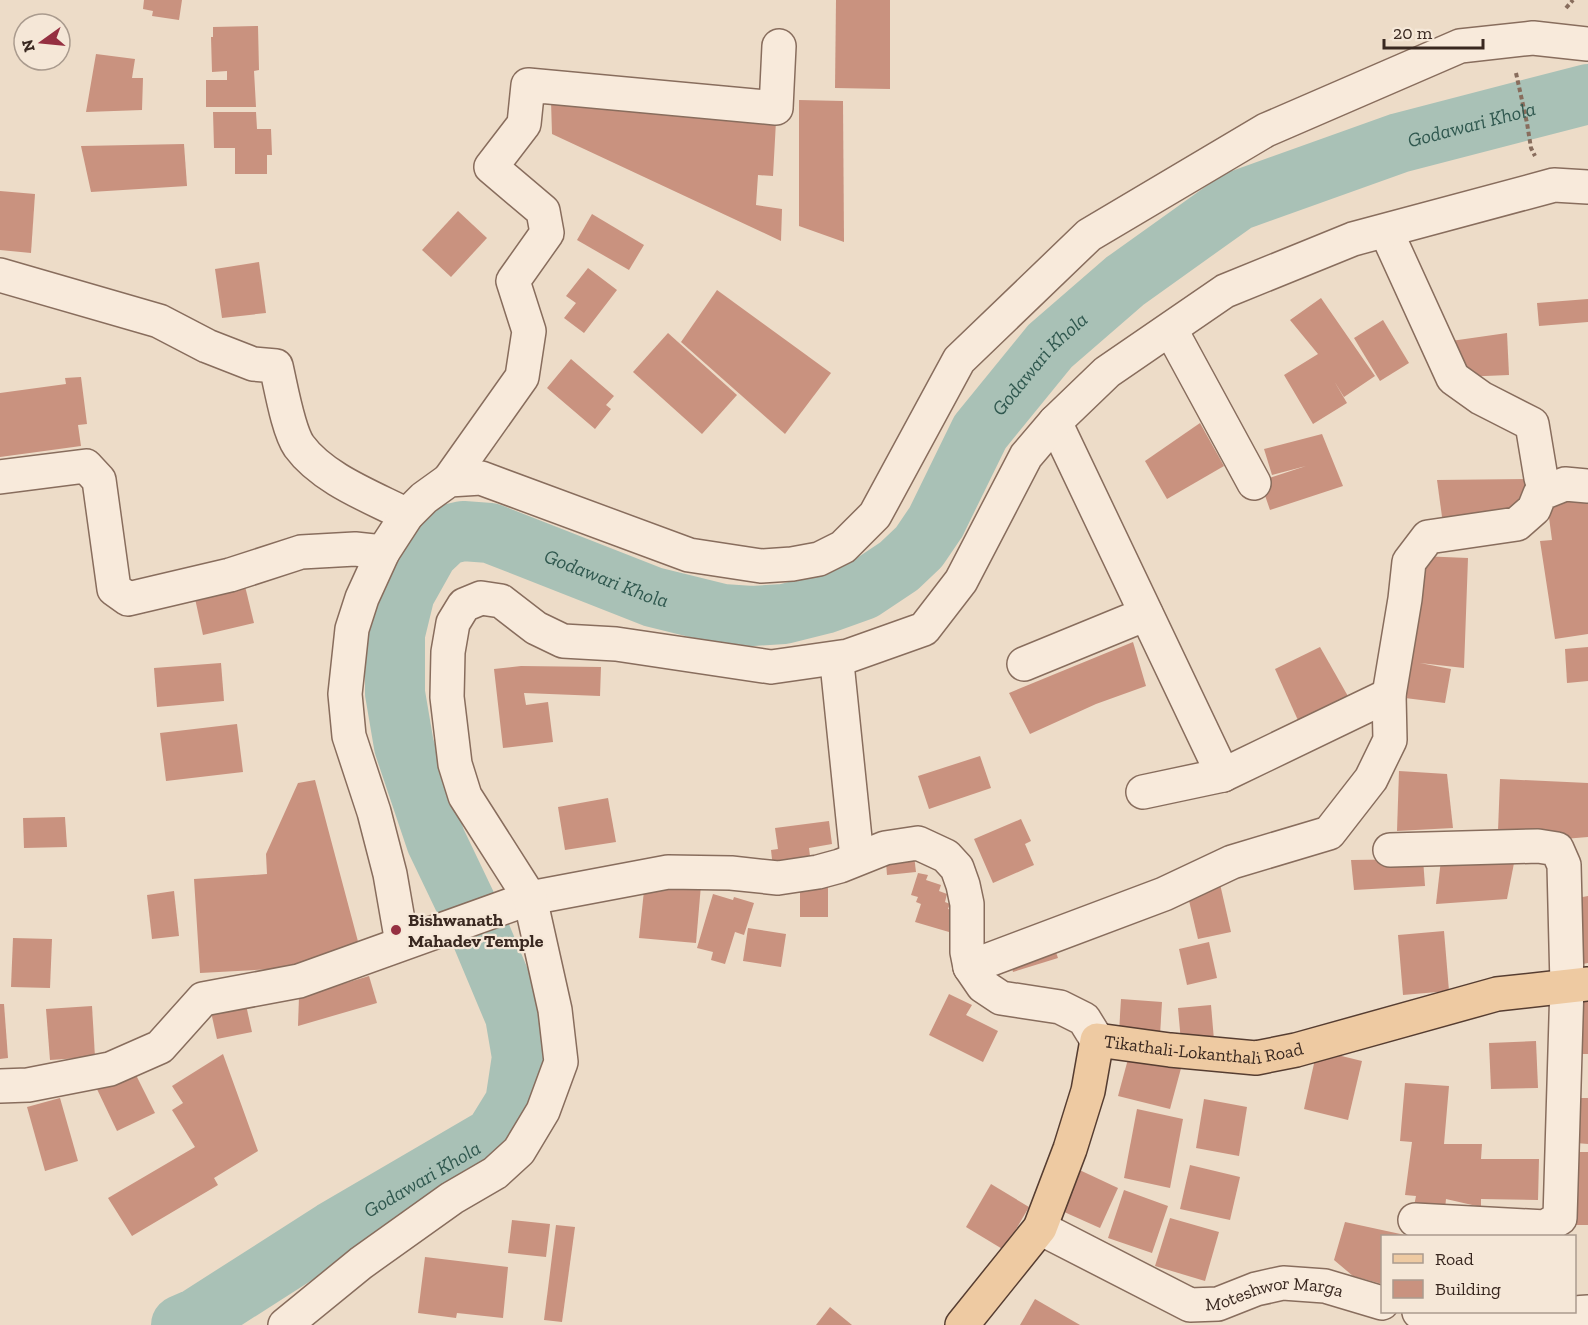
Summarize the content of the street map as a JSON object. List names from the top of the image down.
{
  "streets": {
    "main road": ["Tikathali-Lokanthali Road"],
    "street": ["Moteshwor Marga"]
  },
  "crossings": [
    ["Tikathali-Lokanthali Road", "Moteshwor Marga"]
  ],
  "water": ["Godawari Khola"],
  "places": ["Bishwanath Mahadev Temple"],
  "legend": ["Road", "Building"],
  "scale_bar": "20 m",
  "north": "left"
}
